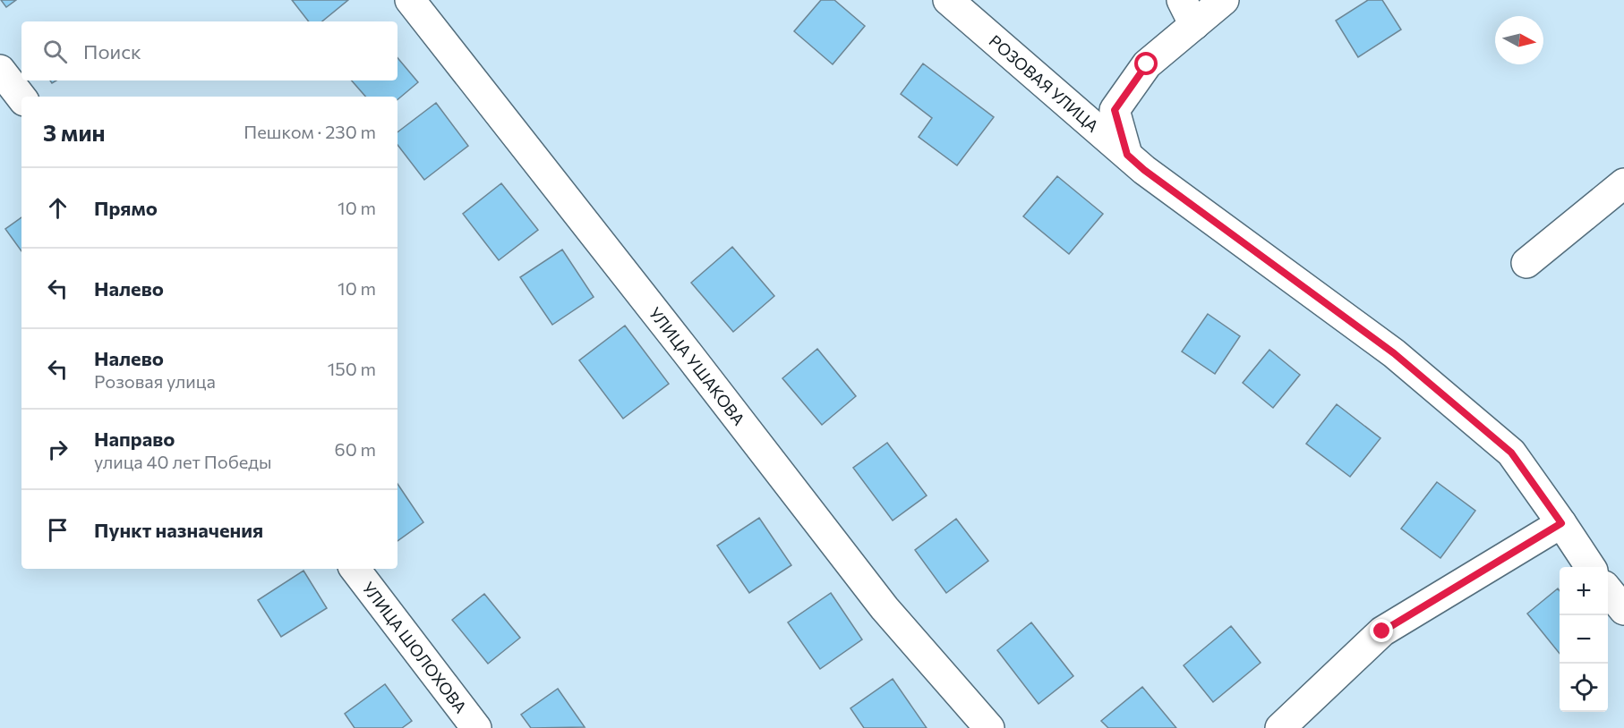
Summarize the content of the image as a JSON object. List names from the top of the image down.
{
  "streets": {
    "street": ["РОЗОВАЯ УЛИЦА", "УЛИЦА УШАКОВА", "УЛИЦА ШОЛОХОВА"]
  },
  "north": "right",
  "page": {
    "search": "Поиск",
    "heading": ["3 мин", "Пешком · 230 m"],
    "list": [
      ["Прямо", "10 m"],
      ["Налево", "10 m"],
      ["Налево", "Розовая улица", "150 m"],
      ["Направо", "улица 40 лет Победы", "60 m"],
      "Пункт назначения"
    ],
    "map_buttons": ["+", "−"]
  }
}
